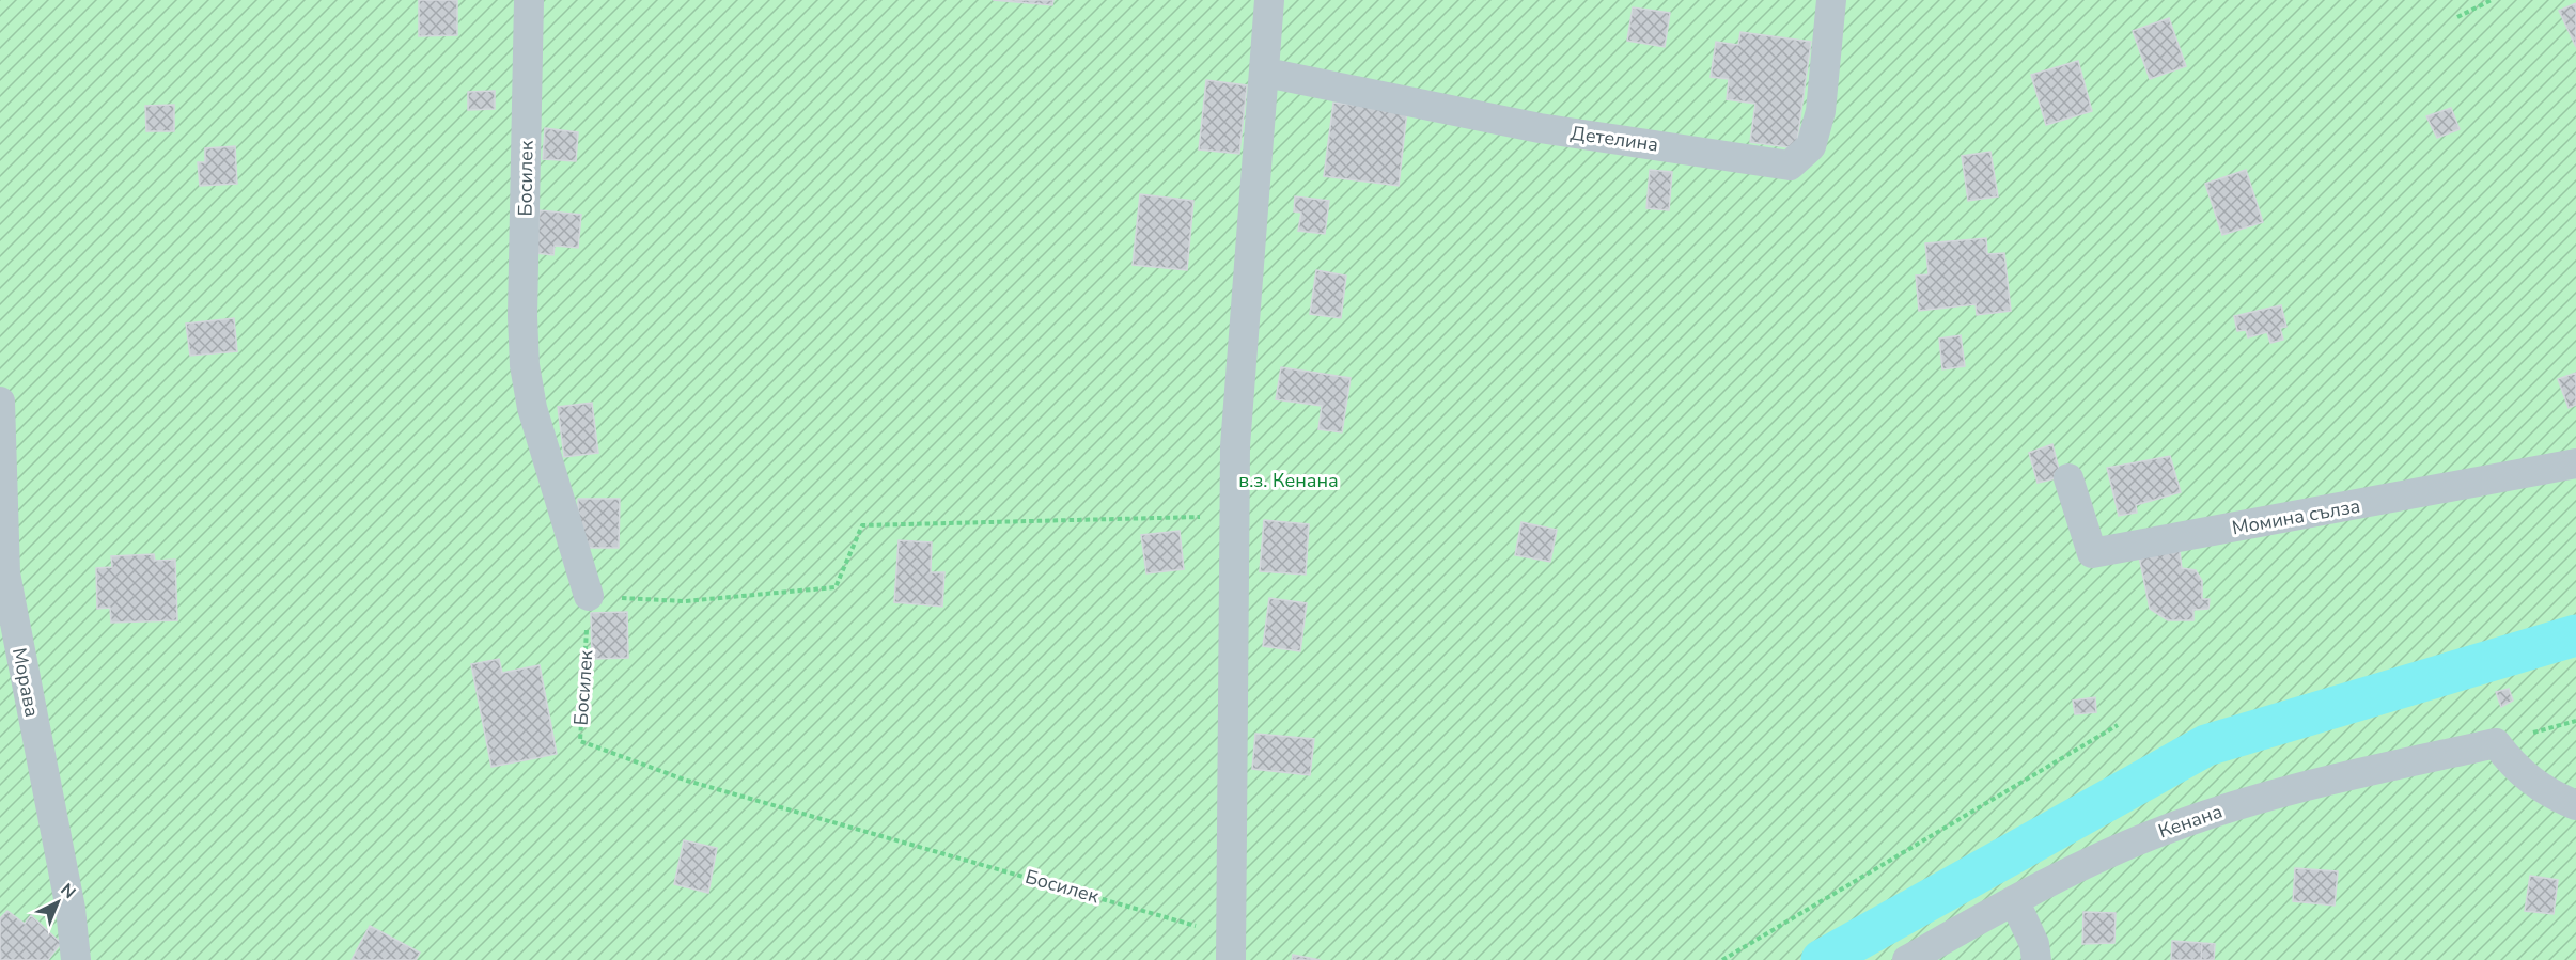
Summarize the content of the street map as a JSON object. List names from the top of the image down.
{
  "streets": {
    "street": [
      "Детелина",
      "Босилек",
      "Момина сълза",
      "Морава",
      "Кенана"
    ]
  },
  "parks": ["в.з. Кенана"],
  "north": "top right"
}
